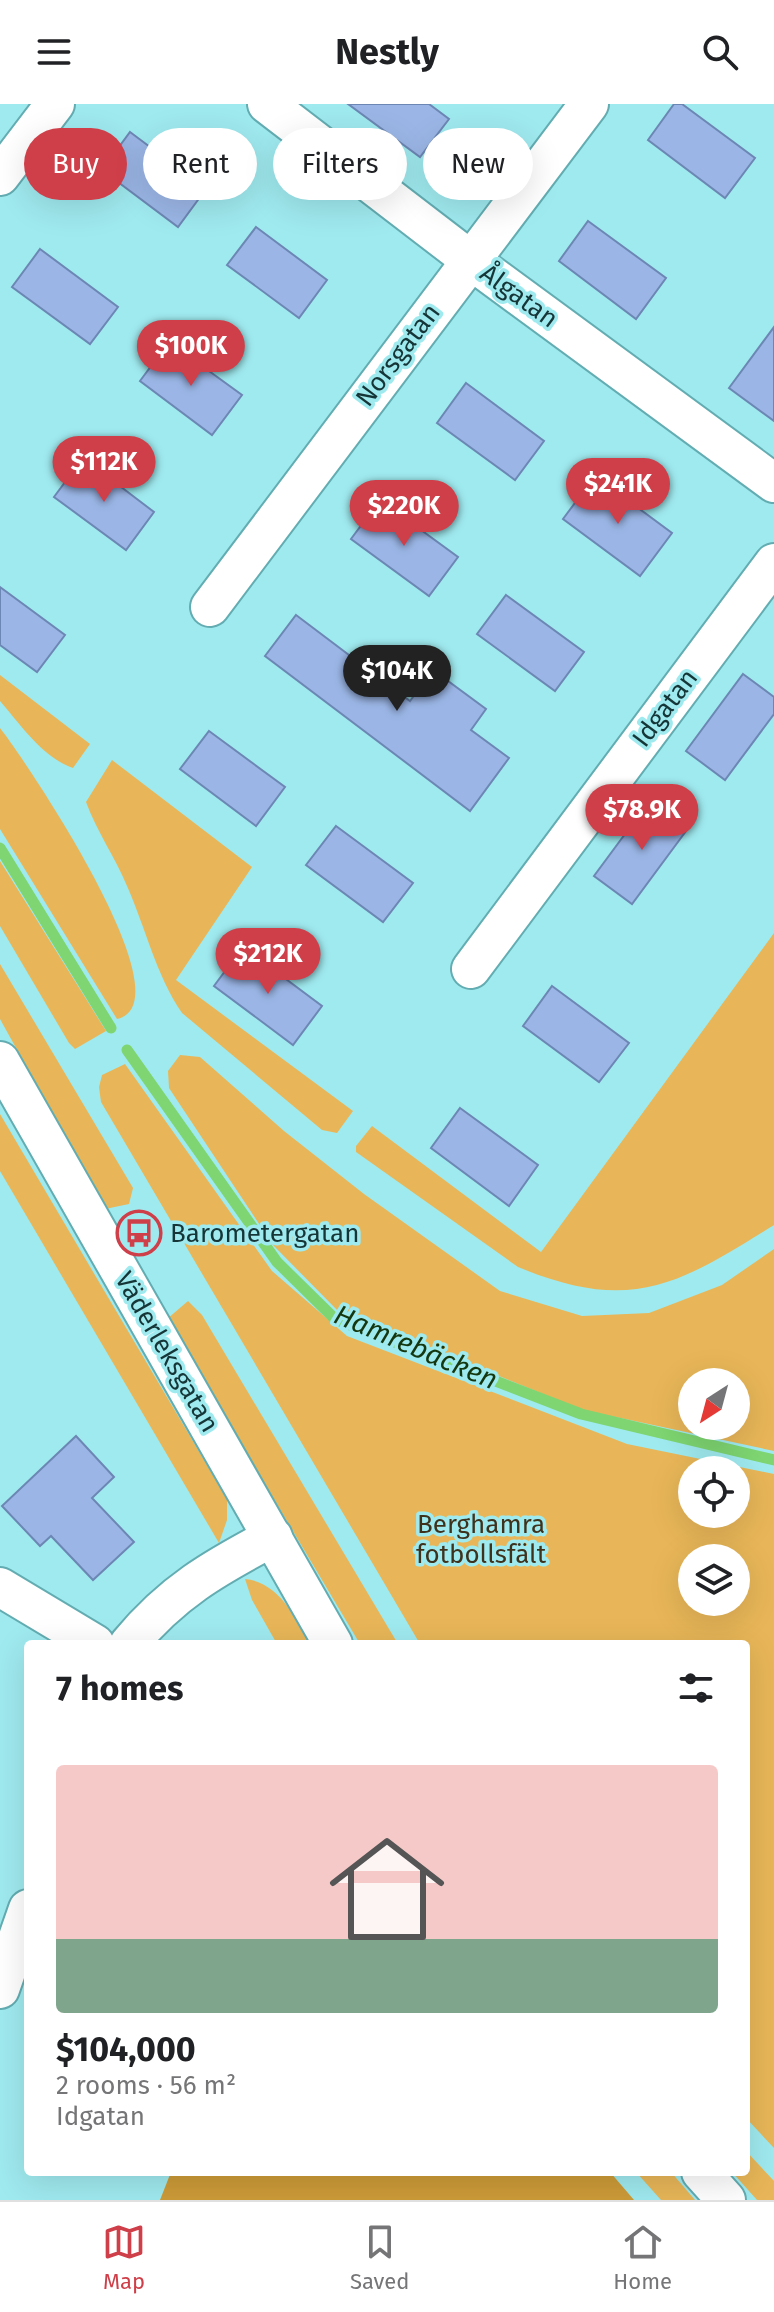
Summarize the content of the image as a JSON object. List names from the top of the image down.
{
  "streets": {
    "street": [
      "Ålgatan",
      "Norsgatan",
      "Idgatan",
      "Väderleksgatan"
    ]
  },
  "crossings": [
    ["Ålgatan", "Norsgatan"]
  ],
  "water": ["Hamrebäcken"],
  "parks": ["Berghamra fotbollsfält"],
  "places": {
    "bus stop": ["Barometergatan"]
  },
  "north": "bottom left",
  "page": {
    "header": "Nestly",
    "chip": [
      "Buy",
      "Rent",
      "Filters",
      "New"
    ],
    "price": [
      "$100K",
      "$112K",
      "$241K",
      "$220K",
      "$104K",
      "$78.9K",
      "$212K"
    ],
    "heading": "7 homes",
    "list": [
      {
        "name": "$104,000",
        "note": "2 rooms · 56 m² · Idgatan"
      }
    ],
    "tabs": ["Map", "Saved", "Home"]
  }
}
